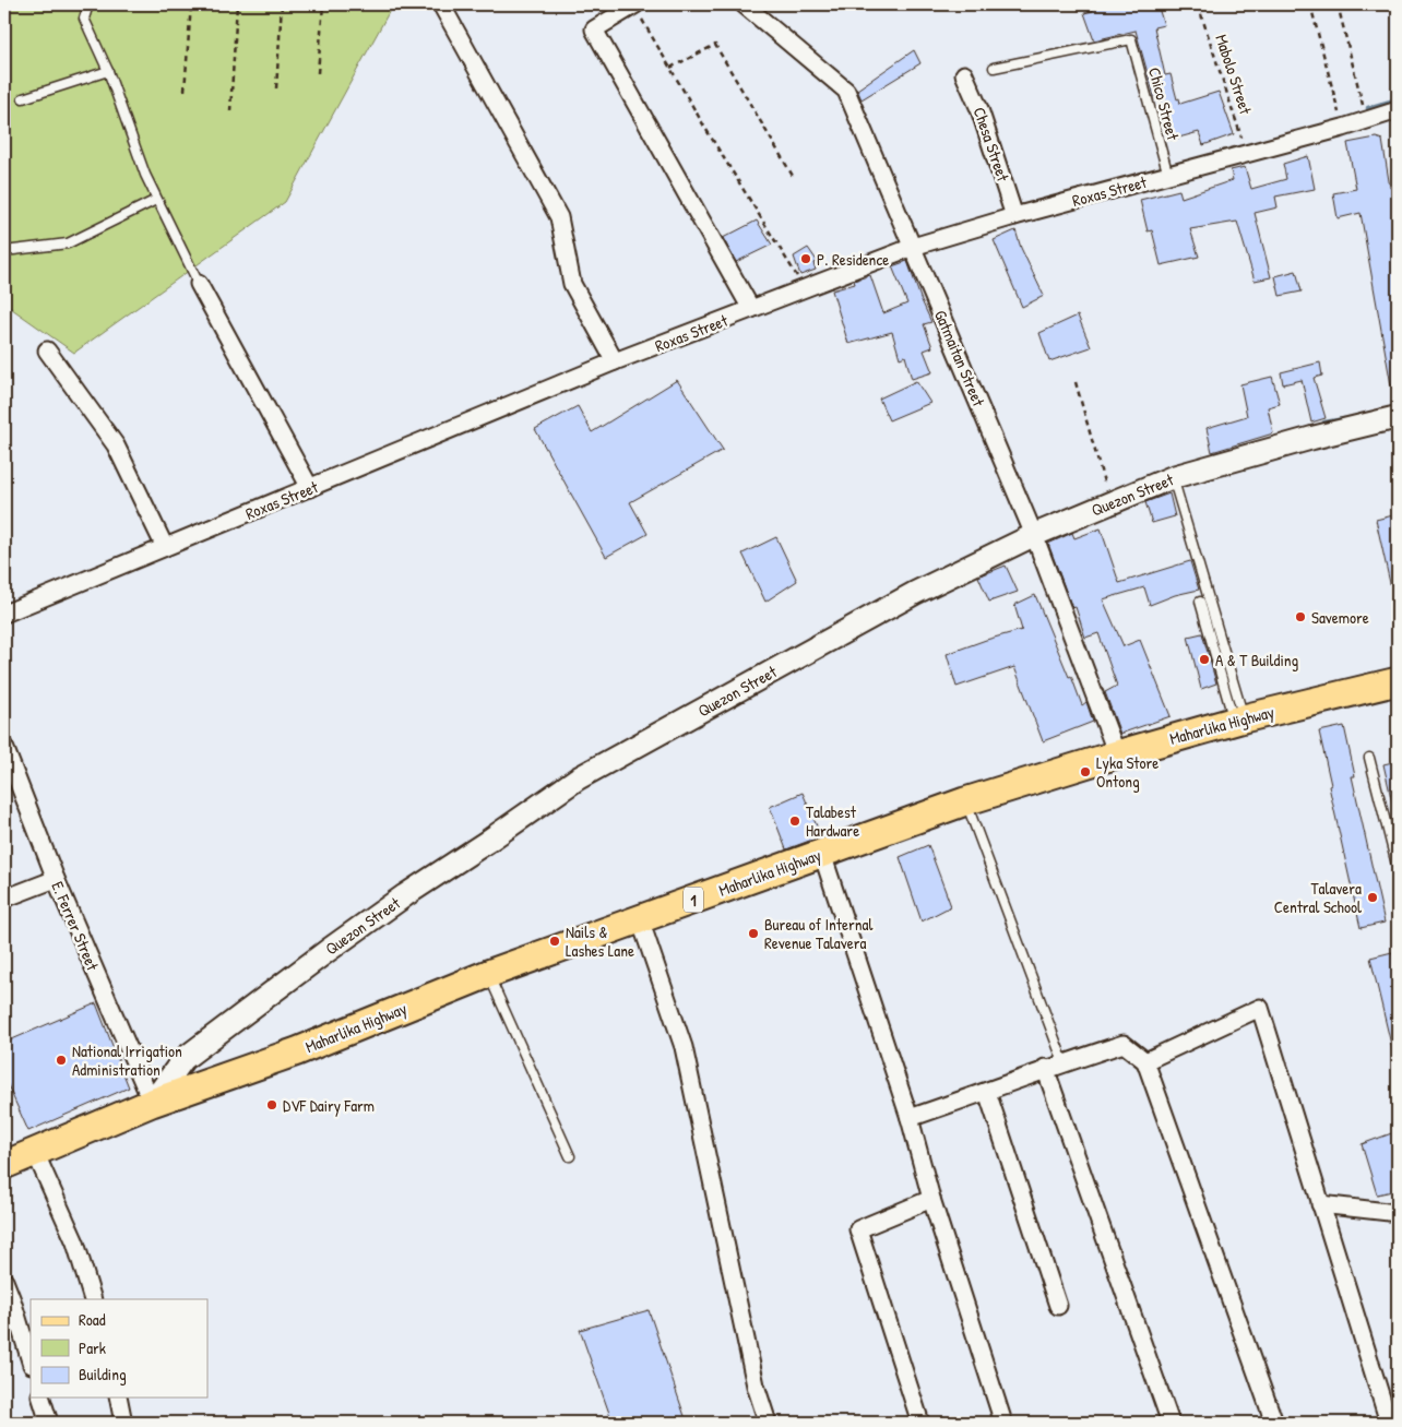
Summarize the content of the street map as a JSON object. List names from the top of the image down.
{
  "streets": {
    "main road": ["Maharlika Highway", "1"],
    "street": [
      "Chesa Street",
      "Roxas Street",
      "Gatmaitan Street",
      "Quezon Street",
      "E. Ferrer Street"
    ],
    "lane": ["Chico Street"],
    "path": ["Mabolo Street"]
  },
  "crossings": [
    ["Mabolo Street", "Roxas Street"],
    ["Chico Street", "Roxas Street"],
    ["Chesa Street", "Roxas Street"],
    ["Roxas Street", "Gatmaitan Street"],
    ["Gatmaitan Street", "Quezon Street"],
    ["Gatmaitan Street", "Maharlika Highway"],
    ["Quezon Street", "Maharlika Highway"],
    ["Quezon Street", "E. Ferrer Street"],
    ["Maharlika Highway", "E. Ferrer Street"]
  ],
  "places": [
    "P. Residence",
    "Savemore",
    "A & T Building",
    "Lyka Store Ontong",
    "Talabest Hardware",
    "Talavera Central School",
    "Bureau of Internal Revenue Talavera",
    "Nails & Lashes Lane",
    "National Irrigation Administration",
    "DVF Dairy Farm"
  ],
  "legend": ["Road", "Park", "Building"]
}
